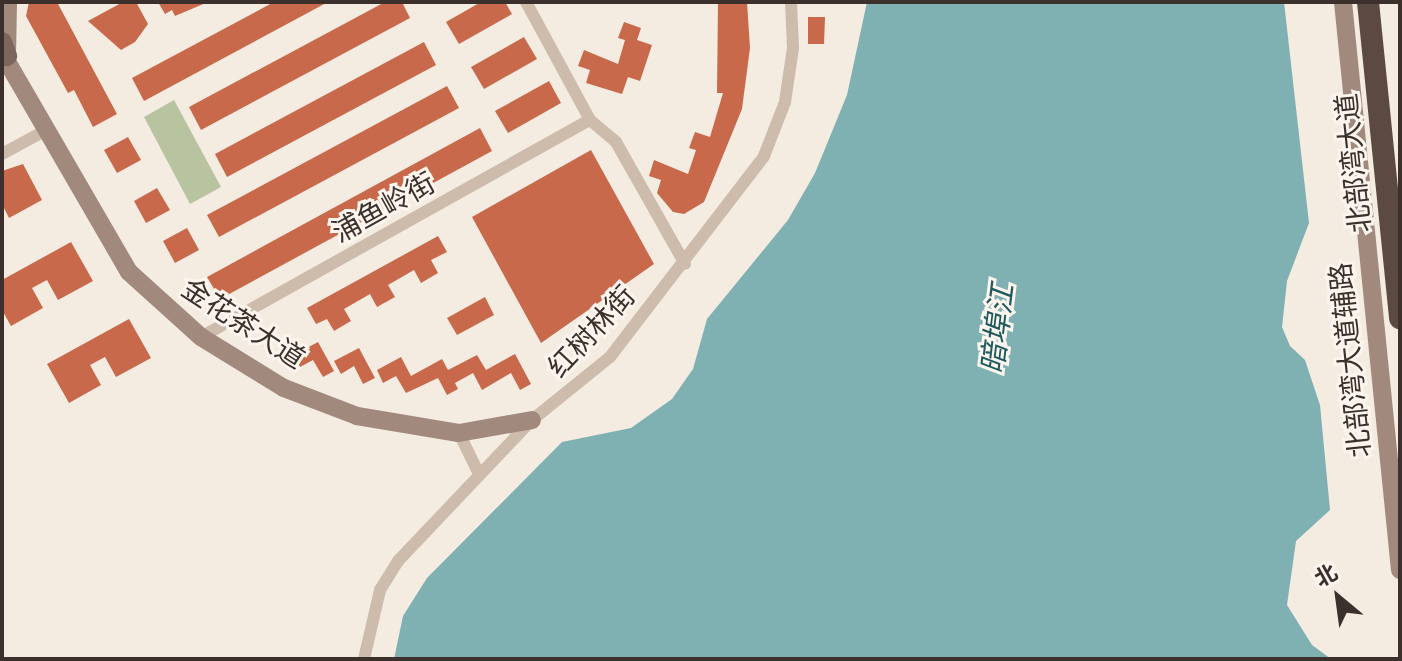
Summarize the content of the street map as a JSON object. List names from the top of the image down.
{
  "streets": {
    "highway": ["北部湾大道"],
    "street": [
      "浦鱼岭街",
      "金花茶大道",
      "红树林街",
      "北部湾大道辅路"
    ]
  },
  "crossings": [
    ["浦鱼岭街", "金花茶大道"],
    ["金花茶大道", "红树林街"]
  ],
  "water": ["暗埠江"],
  "north": "top left"
}
